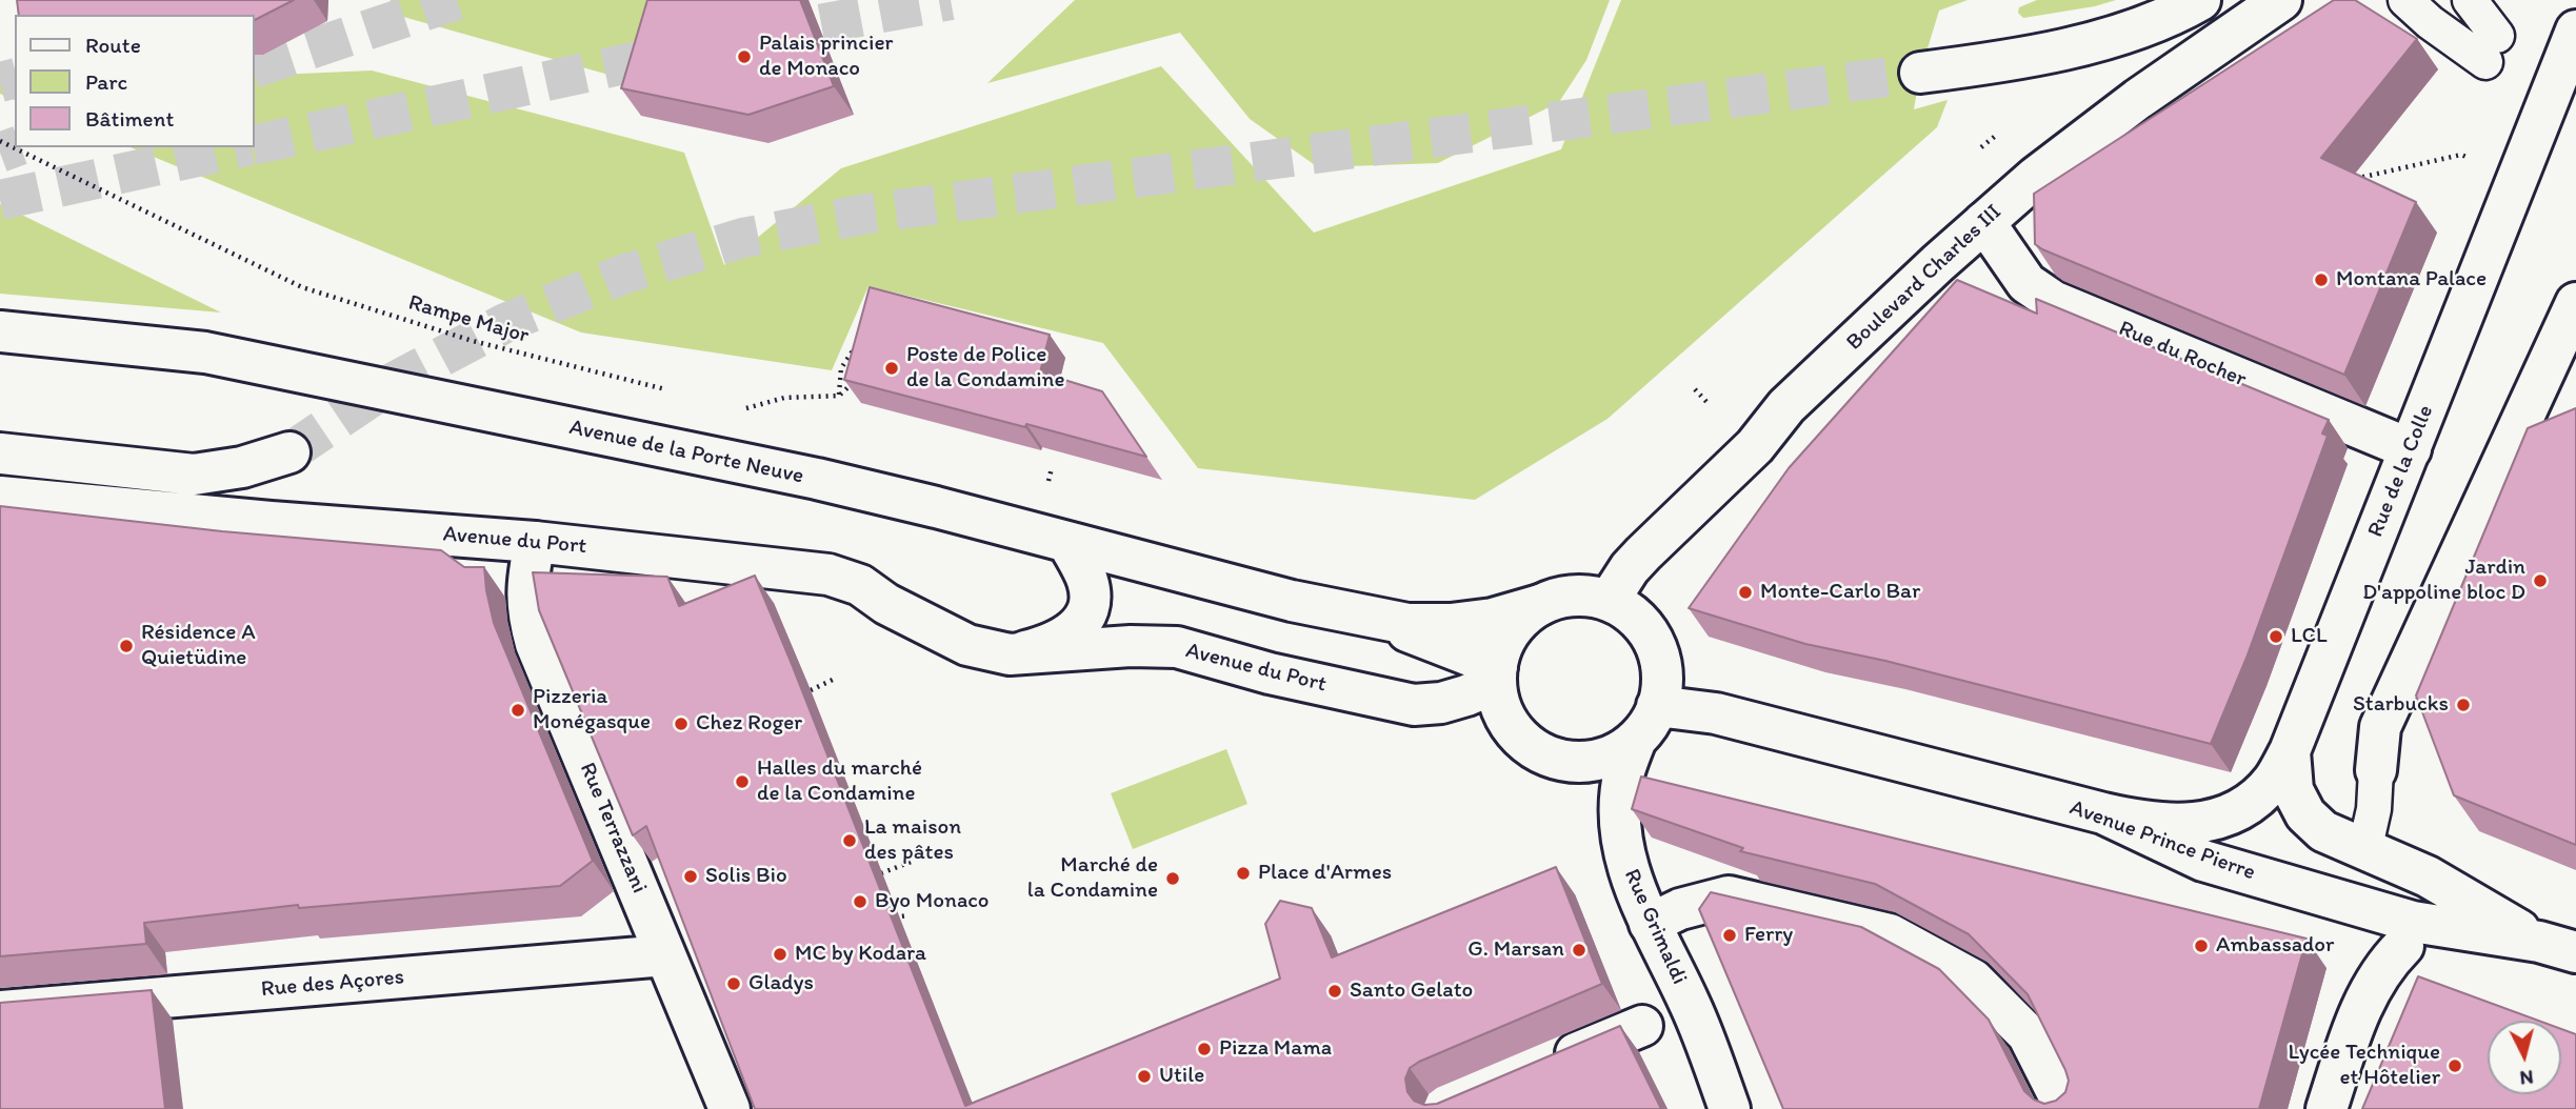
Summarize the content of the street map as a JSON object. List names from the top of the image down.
{
  "streets": {
    "main road": [
      "Boulevard Charles III",
      "Rue du Rocher",
      "Avenue de la Porte Neuve",
      "Rue de la Colle",
      "Avenue du Port",
      "Rue Terrazzani",
      "Avenue Prince Pierre",
      "Rue Grimaldi",
      "Rue des Açores"
    ],
    "path": ["Rampe Major"]
  },
  "crossings": [
    ["Boulevard Charles III", "Rue du Rocher"],
    ["Boulevard Charles III", "Avenue de la Porte Neuve"],
    ["Boulevard Charles III", "Avenue du Port"],
    ["Boulevard Charles III", "Avenue Prince Pierre"],
    ["Boulevard Charles III", "Rue Grimaldi"],
    ["Rue du Rocher", "Rue de la Colle"],
    ["Avenue de la Porte Neuve", "Avenue du Port"],
    ["Avenue de la Porte Neuve", "Avenue Prince Pierre"],
    ["Avenue de la Porte Neuve", "Rue Grimaldi"],
    ["Rue de la Colle", "Avenue Prince Pierre"],
    ["Avenue du Port", "Rue Terrazzani"],
    ["Avenue du Port", "Avenue Prince Pierre"],
    ["Avenue du Port", "Rue Grimaldi"],
    ["Rue Terrazzani", "Rue des Açores"],
    ["Avenue Prince Pierre", "Rue Grimaldi"]
  ],
  "places": [
    "Palais princier de Monaco",
    "Montana Palace",
    "Poste de Police de la Condamine",
    "Jardin D'appoline bloc D",
    "Monte-Carlo Bar",
    "LCL",
    "Résidence A Quietüdine",
    "Starbucks",
    "Pizzeria Monégasque",
    "Chez Roger",
    "Halles du marché de la Condamine",
    "La maison des pâtes",
    "Place d'Armes",
    "Solis Bio",
    "Marché de la Condamine",
    "Byo Monaco",
    "Ferry",
    "Ambassador",
    "G. Marsan",
    "MC by Kodara",
    "Gladys",
    "Santo Gelato",
    "Pizza Mama",
    "Lycée Technique et Hôtelier",
    "Utile"
  ],
  "legend": ["Route", "Parc", "Bâtiment"],
  "north": "bottom"
}
